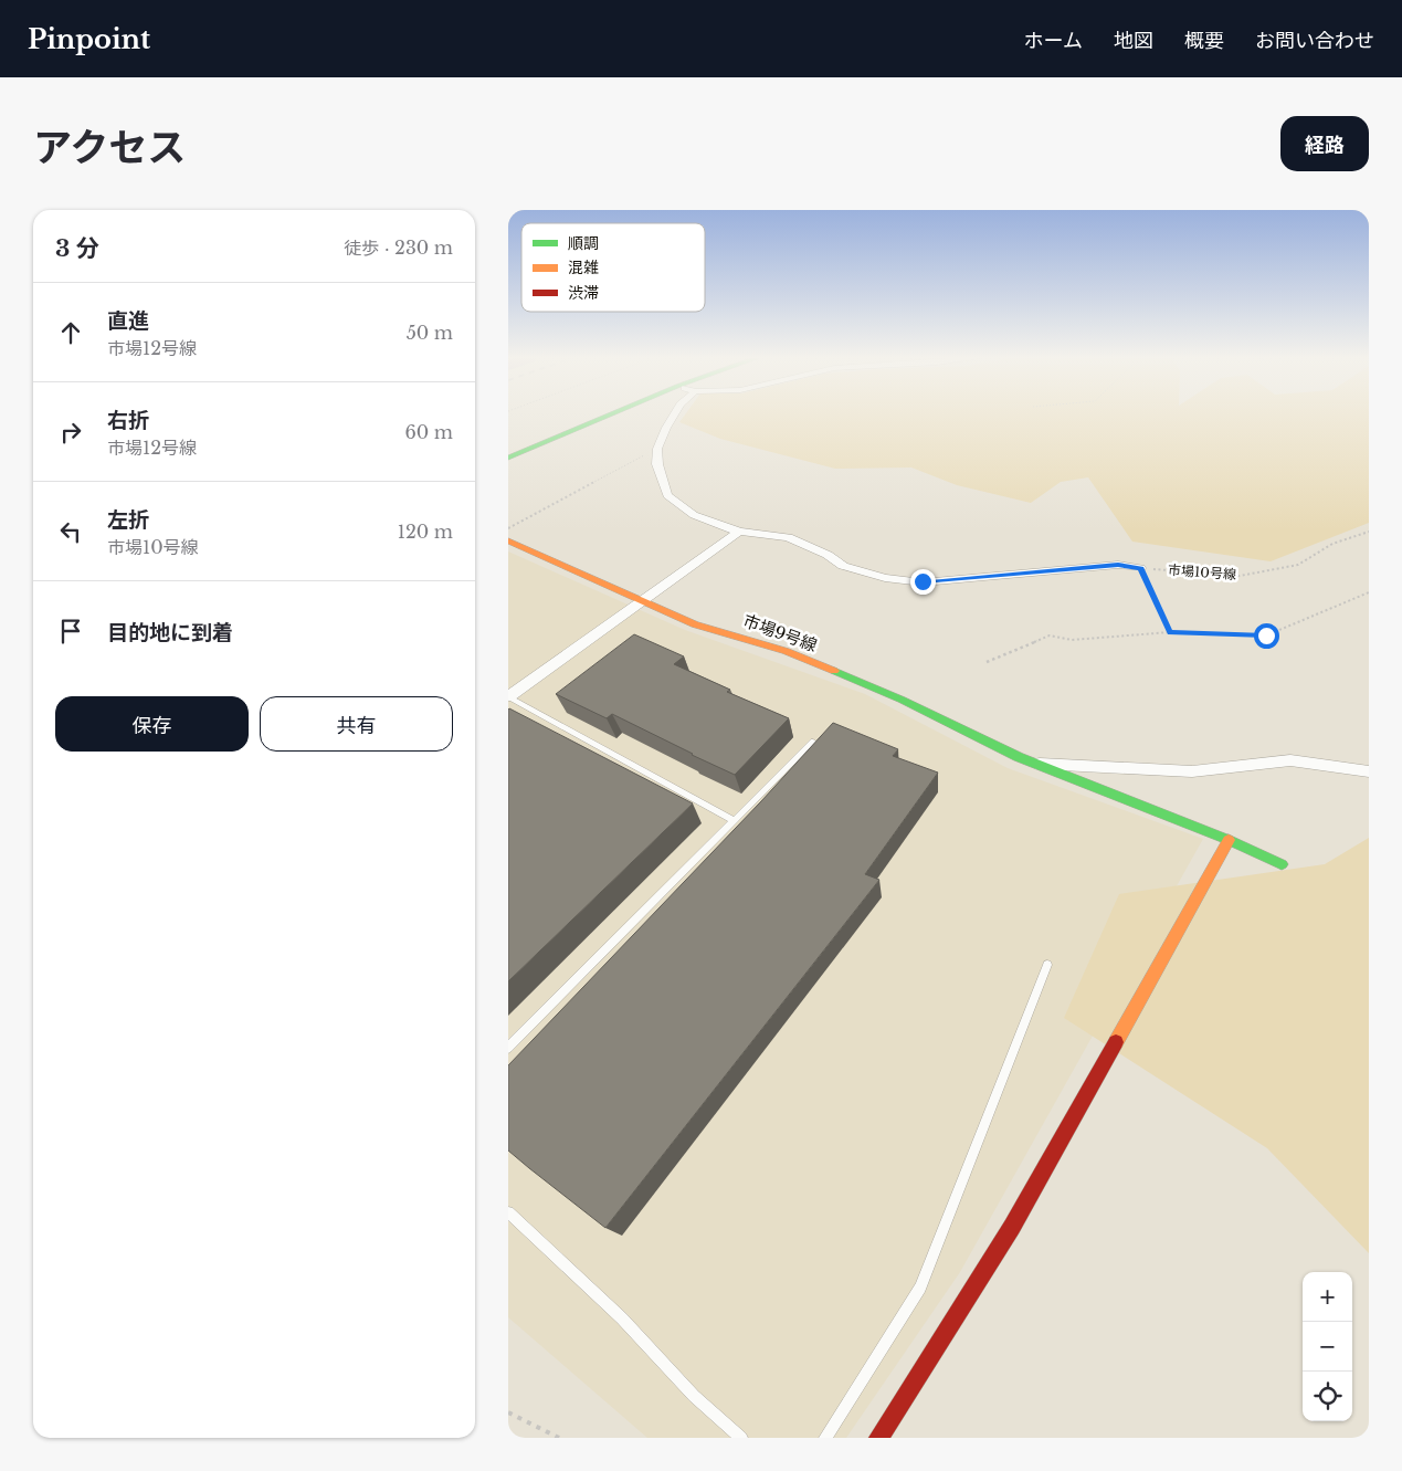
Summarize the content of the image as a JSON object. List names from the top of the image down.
{
  "streets": {
    "main road": ["市場9号線"],
    "path": ["市場10号線"]
  },
  "legend": ["順調", "混雑", "渋滞"],
  "page": {
    "header": "Pinpoint",
    "nav": [
      "ホーム",
      "地図",
      "概要",
      "お問い合わせ"
    ],
    "title": "アクセス",
    "buttons": [
      "経路",
      ["保存", "共有"]
    ],
    "heading": ["3 分", "徒歩 · 230 m"],
    "list": [
      ["直進", "市場12号線", "50 m"],
      ["右折", "市場12号線", "60 m"],
      ["左折", "市場10号線", "120 m"],
      "目的地に到着"
    ],
    "map_buttons": ["+", "−"]
  }
}
